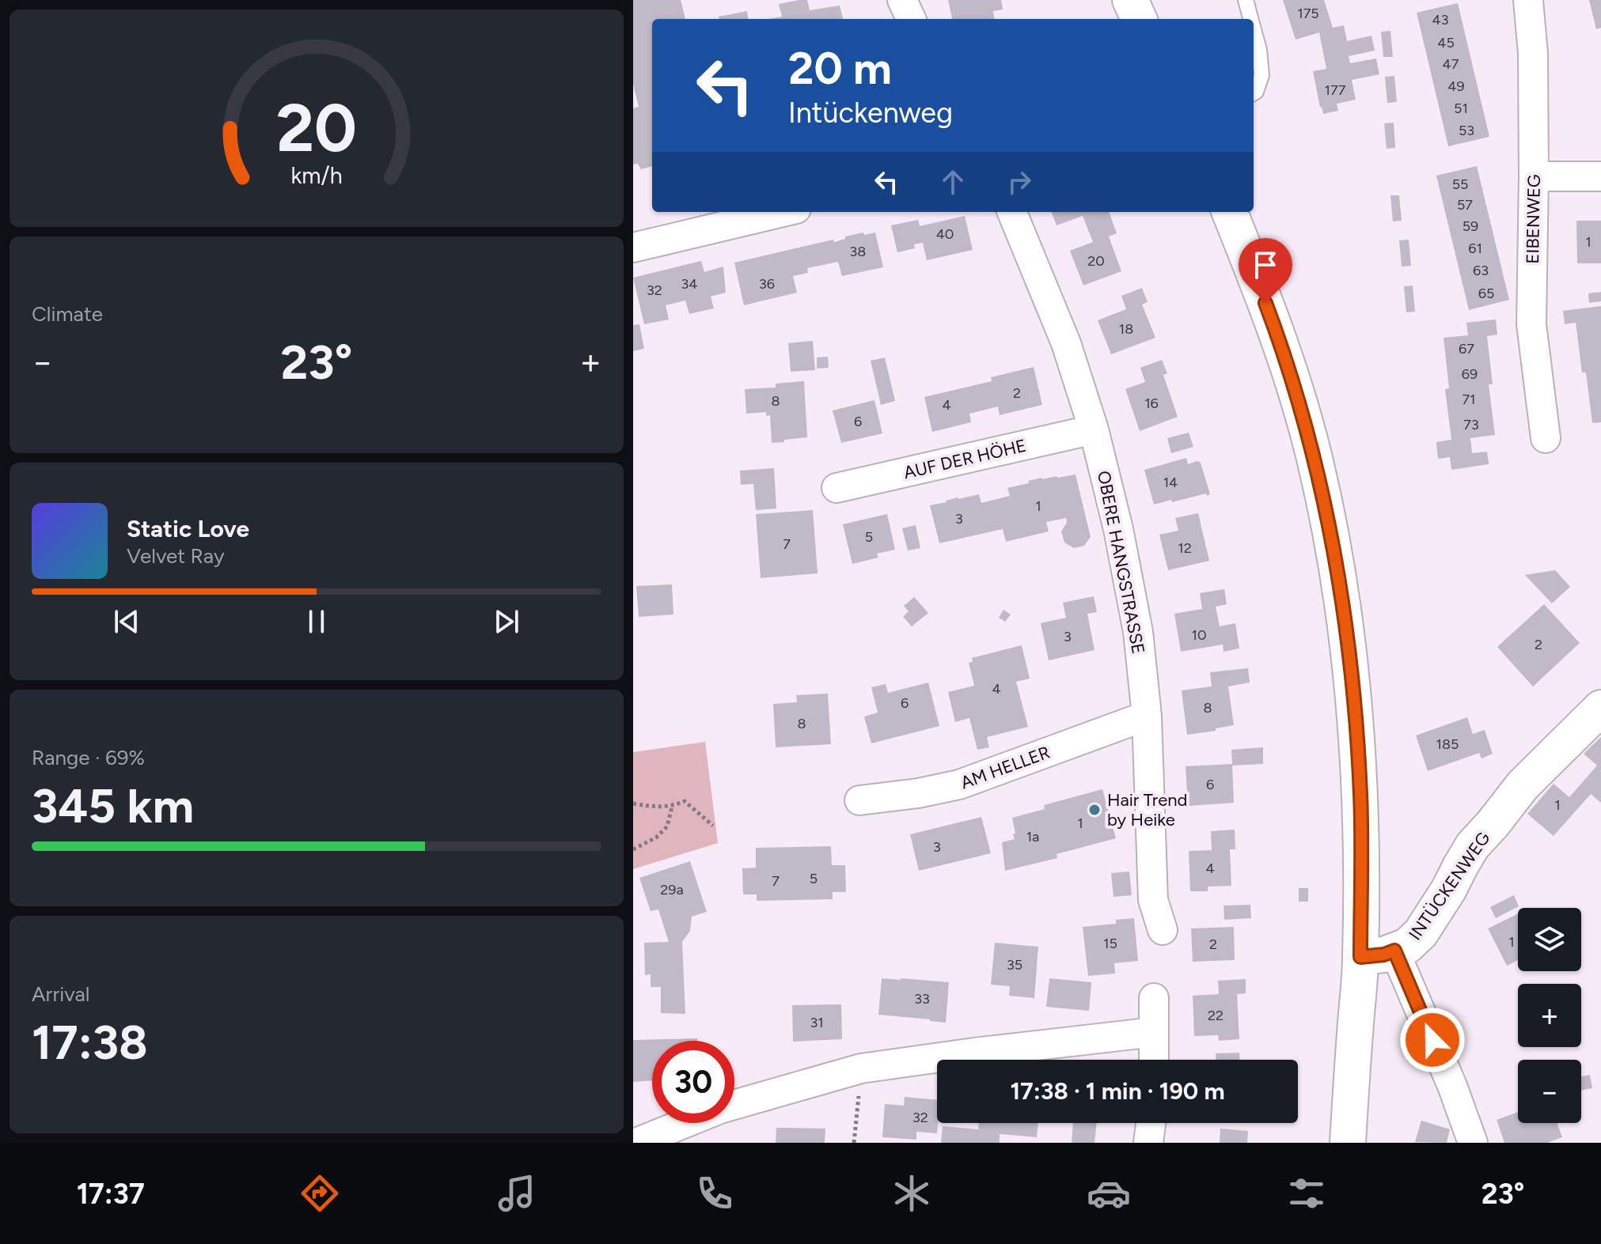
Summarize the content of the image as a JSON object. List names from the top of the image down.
{
  "streets": {
    "main road": ["INTÜCKENWEG"],
    "street": [
      "EIBENWEG",
      "AUF DER HÖHE",
      "OBERE HANGSTRASSE",
      "AM HELLER"
    ]
  },
  "crossings": [
    ["AUF DER HÖHE", "OBERE HANGSTRASSE"],
    ["OBERE HANGSTRASSE", "AM HELLER"]
  ],
  "places": ["Hair Trend by Heike"],
  "house_numbers": [
    "175",
    "43",
    "45",
    "47",
    "49",
    "177",
    "51",
    "53",
    "55",
    "57",
    "59",
    "40",
    "1",
    "61",
    "38",
    "20",
    "63",
    "34",
    "36",
    "32",
    "65",
    "18",
    "67",
    "69",
    "2",
    "71",
    "8",
    "16",
    "4",
    "6",
    "73",
    "14",
    "1",
    "3",
    "5",
    "7",
    "12",
    "10",
    "3",
    "2",
    "4",
    "6",
    "8",
    "8",
    "185",
    "6",
    "1",
    "1",
    "1a",
    "3",
    "4",
    "5",
    "7",
    "29a",
    "1",
    "15",
    "2",
    "35",
    "33",
    "22",
    "31",
    "32"
  ],
  "page": {
    "turn": ["20 m", "Intückenweg"],
    "tile": [
      "Climate",
      ["Range · 69%", "345 km"],
      ["Arrival", "17:38"]
    ],
    "heat": ["−", "23°", "+"],
    "song": ["Static Love", "Velvet Ray"],
    "map_buttons": ["+", "−"],
    "limit": "30",
    "trip": "17:38 · 1 min · 190 m",
    "tabs": ["17:37", "23°"],
    "gauge": ["20", "km/h"]
  }
}
